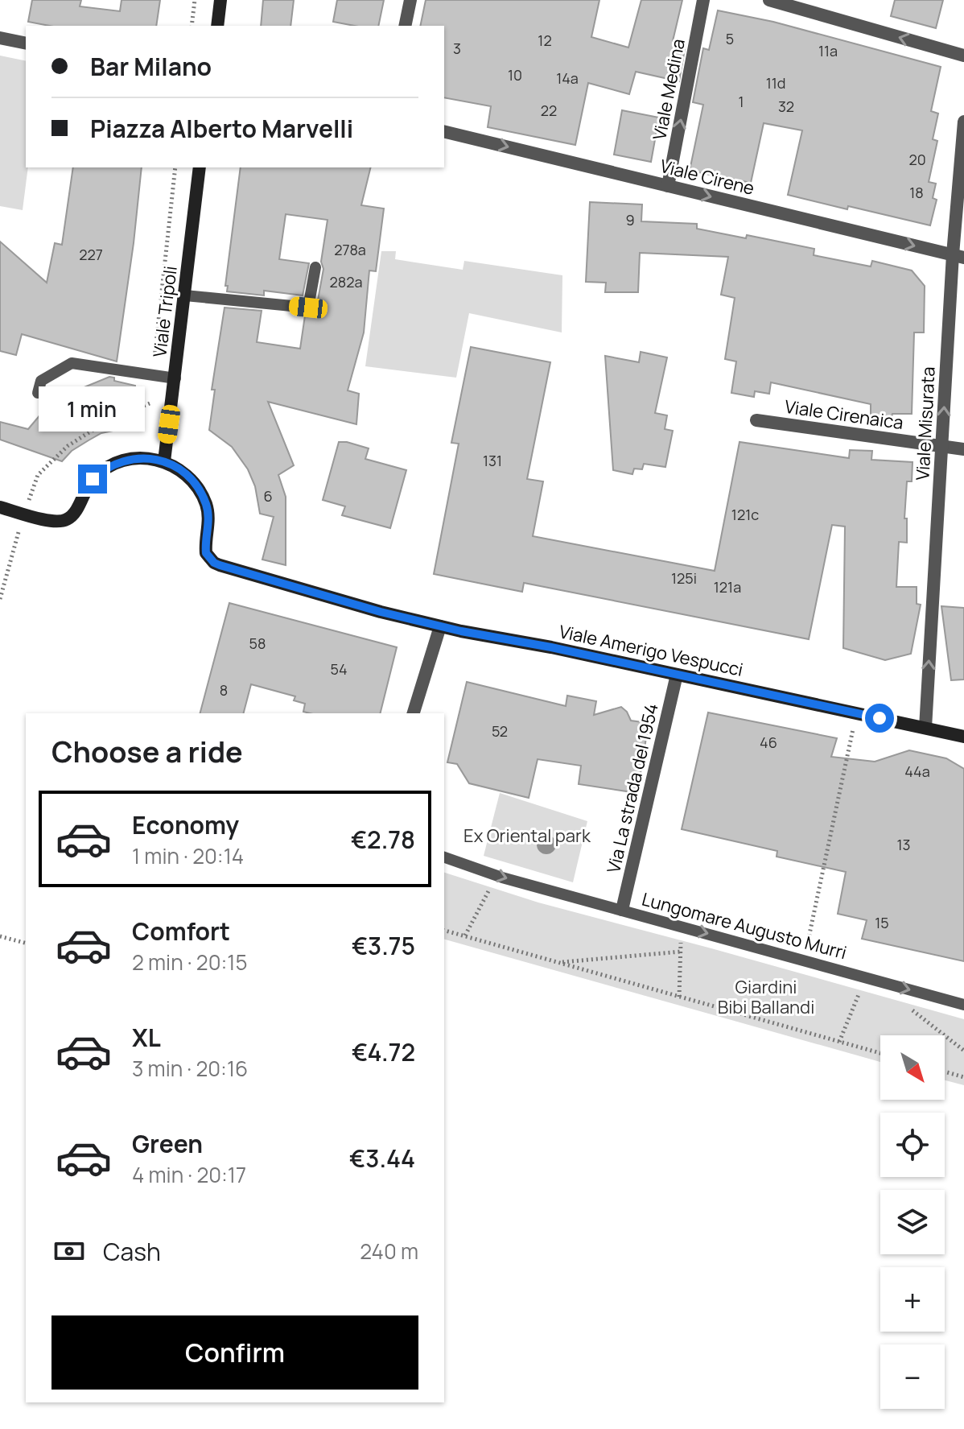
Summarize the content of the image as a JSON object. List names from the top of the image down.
{
  "streets": {
    "street": [
      "Viale Medina",
      "Viale Cirene",
      "Viale Tripoli",
      "Viale Cirenaica",
      "Viale Misurata",
      "Viale Amerigo Vespucci",
      "Via La strada del 1954"
    ],
    "lane": ["Lungomare Augusto Murri"]
  },
  "crossings": [
    ["Viale Medina", "Viale Cirene"],
    ["Viale Cirene", "Viale Misurata"],
    ["Viale Tripoli", "Viale Amerigo Vespucci"],
    ["Viale Cirenaica", "Viale Misurata"],
    ["Viale Misurata", "Viale Amerigo Vespucci"],
    ["Viale Amerigo Vespucci", "Via La strada del 1954"],
    ["Via La strada del 1954", "Lungomare Augusto Murri"]
  ],
  "one_way": [
    "Viale Medina",
    "Viale Cirene",
    "Viale Misurata",
    "Lungomare Augusto Murri"
  ],
  "parks": ["Ex Oriental park", "Giardini Bibi Ballandi"],
  "house_numbers": [
    "5",
    "12",
    "3",
    "11a",
    "10",
    "14a",
    "11d",
    "1",
    "32",
    "22",
    "20",
    "18",
    "9",
    "278a",
    "227",
    "282a",
    "131",
    "6",
    "121c",
    "125i",
    "121a",
    "58",
    "54",
    "8",
    "52",
    "46",
    "44a",
    "13",
    "15"
  ],
  "north": "bottom right",
  "page": {
    "banner": ["Bar Milano", "Piazza Alberto Marvelli"],
    "bubble": "1 min",
    "heading": "Choose a ride",
    "list": [
      {
        "name": "Economy",
        "note": "1 min · 20:14",
        "value": "€2.78"
      },
      {
        "name": "Comfort",
        "note": "2 min · 20:15",
        "value": "€3.75"
      },
      {
        "name": "XL",
        "note": "3 min · 20:16",
        "value": "€4.72"
      },
      {
        "name": "Green",
        "note": "4 min · 20:17",
        "value": "€3.44"
      }
    ],
    "map_buttons": ["+", "−"],
    "pay": ["Cash", "240 m"],
    "buttons": "Confirm"
  }
}
